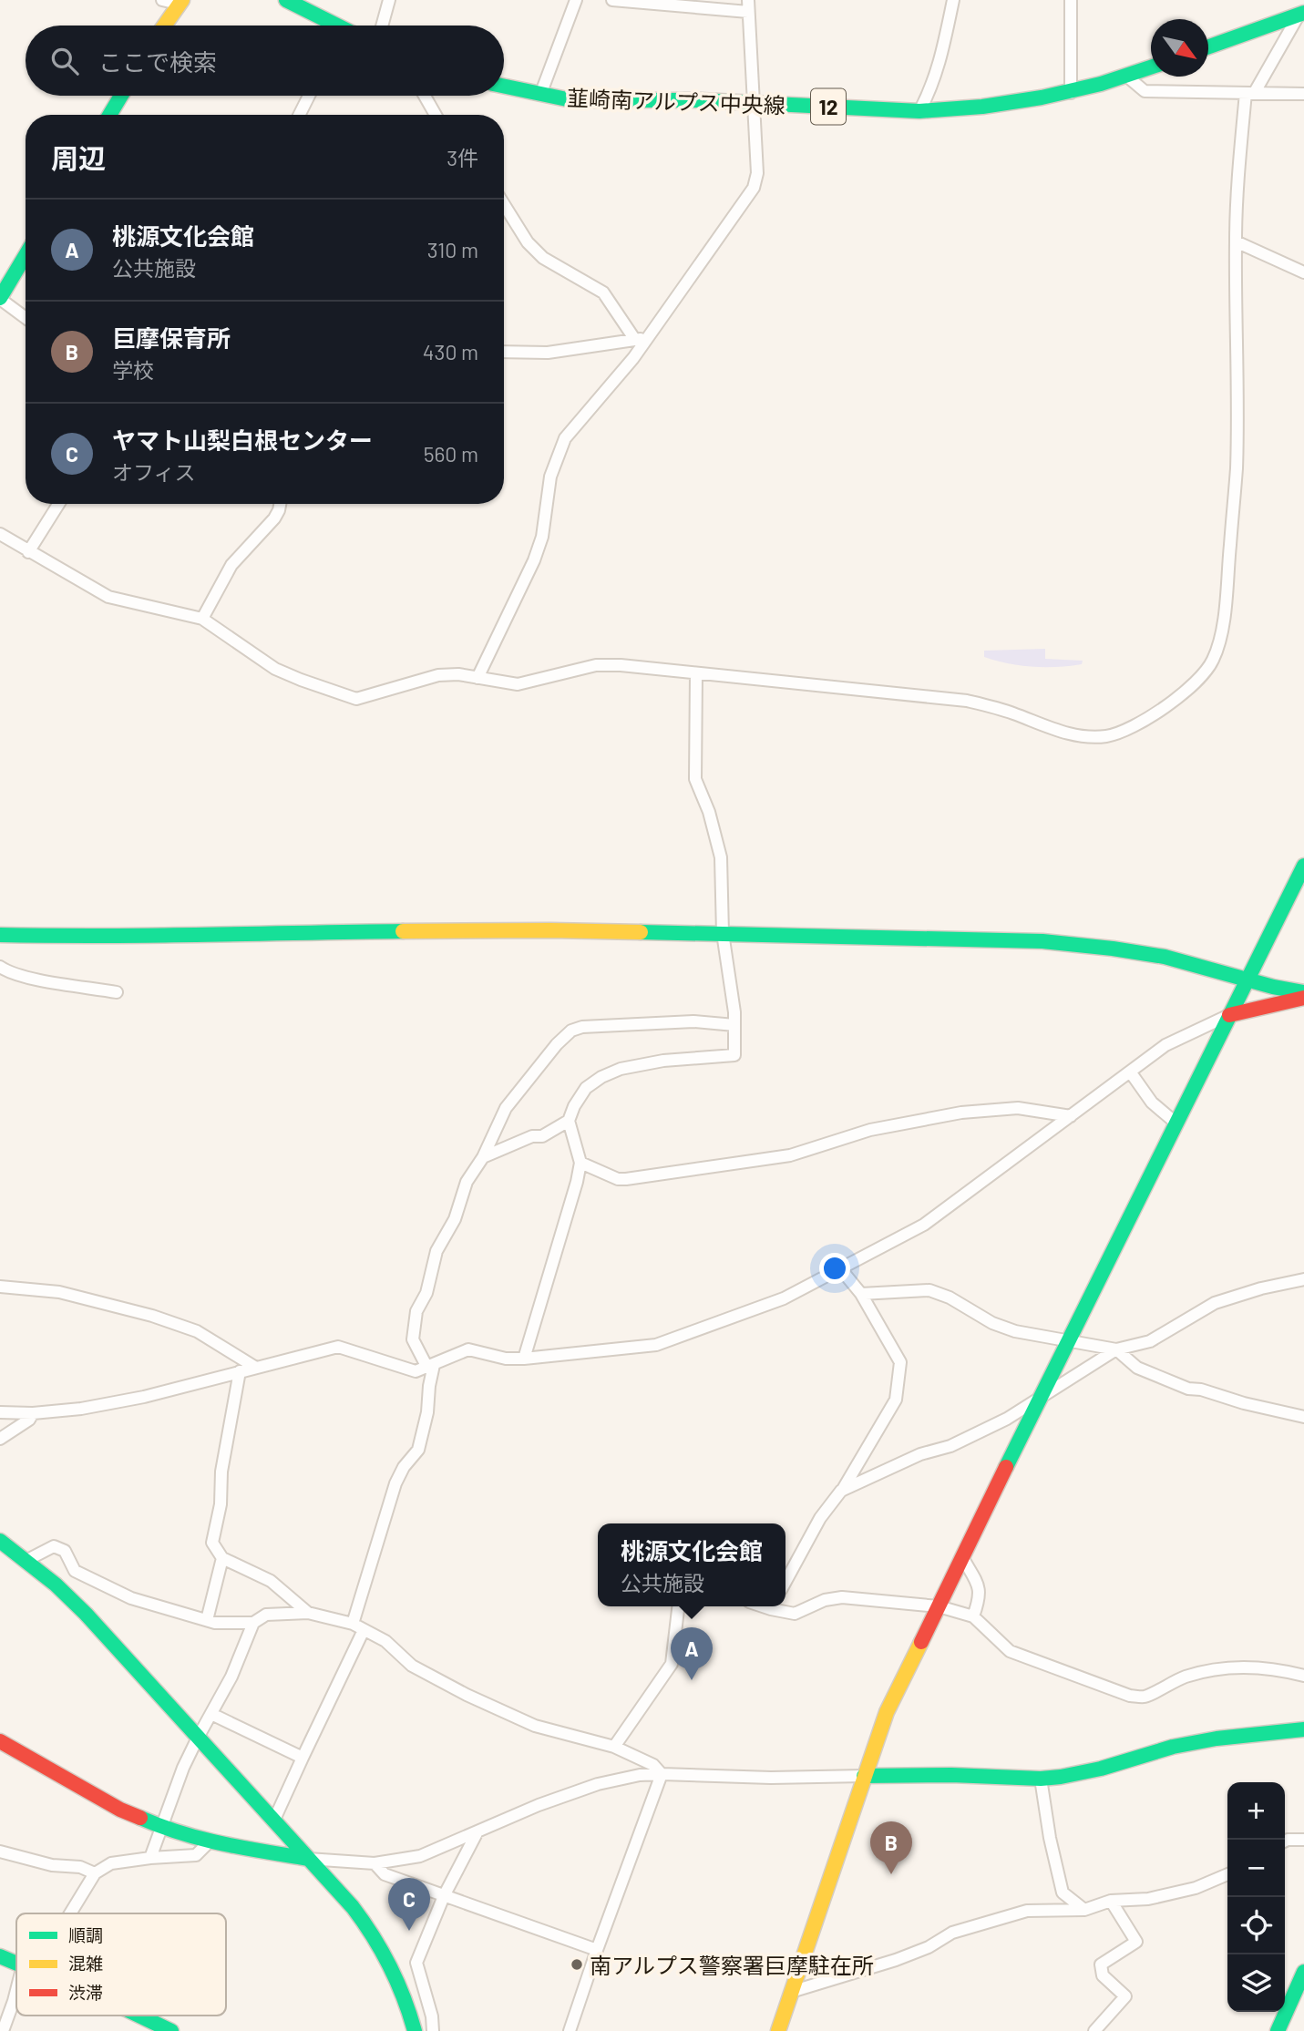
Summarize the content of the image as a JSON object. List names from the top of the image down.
{
  "streets": {
    "street": ["韮崎南アルプス中央線", "12"]
  },
  "places": ["南アルプス警察署巨摩駐在所"],
  "legend": ["順調", "混雑", "渋滞"],
  "north": "bottom right",
  "page": {
    "search": "ここで検索",
    "heading": ["周辺", "3件"],
    "list": [
      {
        "mark": "A",
        "name": "桃源文化会館",
        "note": "公共施設",
        "value": "310 m"
      },
      {
        "mark": "B",
        "name": "巨摩保育所",
        "note": "学校",
        "value": "430 m"
      },
      {
        "mark": "C",
        "name": "ヤマト山梨白根センター",
        "note": "オフィス",
        "value": "560 m"
      }
    ],
    "popup": ["桃源文化会館", "公共施設"],
    "pins": ["A", "B", "C"],
    "map_buttons": ["+", "−"]
  }
}
